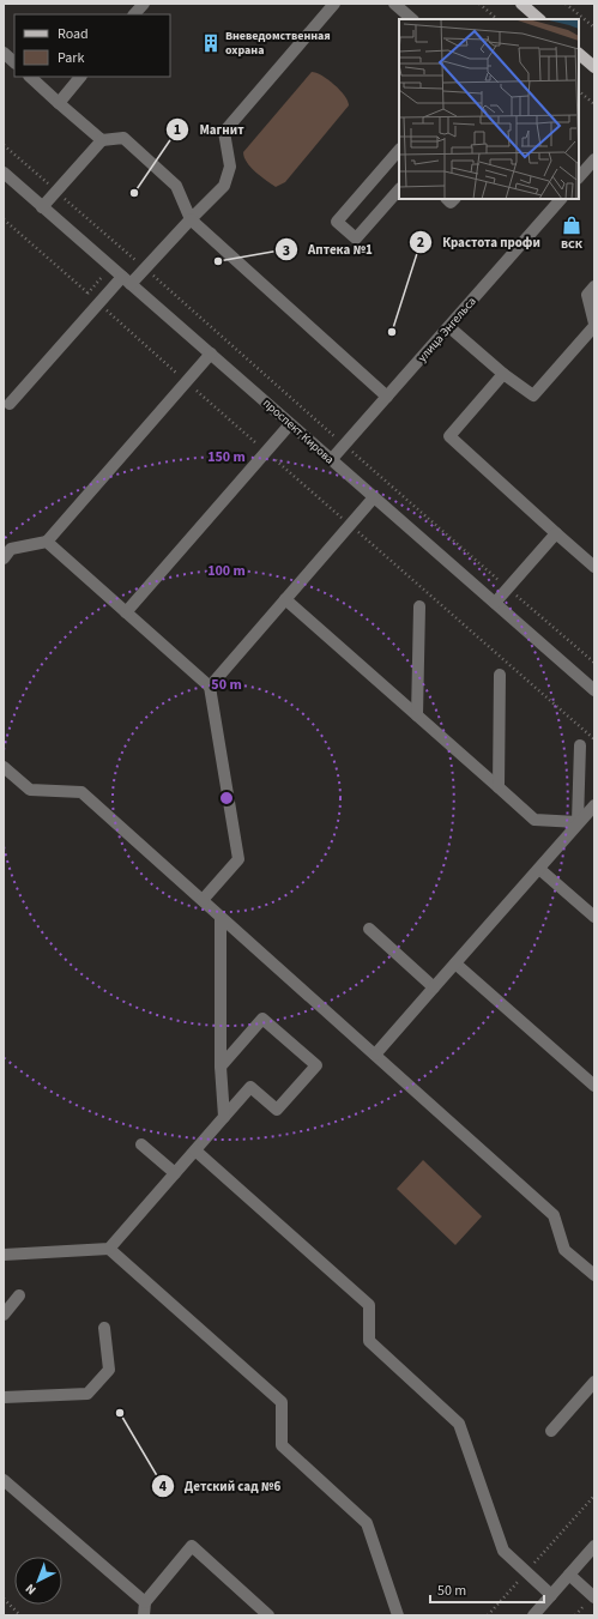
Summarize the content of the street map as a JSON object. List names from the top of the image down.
{
  "streets": {
    "street": ["улица Энгельса", "проспект Кирова"]
  },
  "crossings": [
    ["улица Энгельса", "проспект Кирова"]
  ],
  "places": {
    "building": ["Вневедомственная охрана"],
    "other": [
      "Магнит",
      "Аптека №1",
      "Крастота профи",
      "Детский сад №6"
    ],
    "shop": ["ВСК"]
  },
  "legend": ["Road", "Park"],
  "scale_bar": "50 m",
  "north": "bottom left",
  "rings": ["150 m", "100 m", "50 m"]
}
